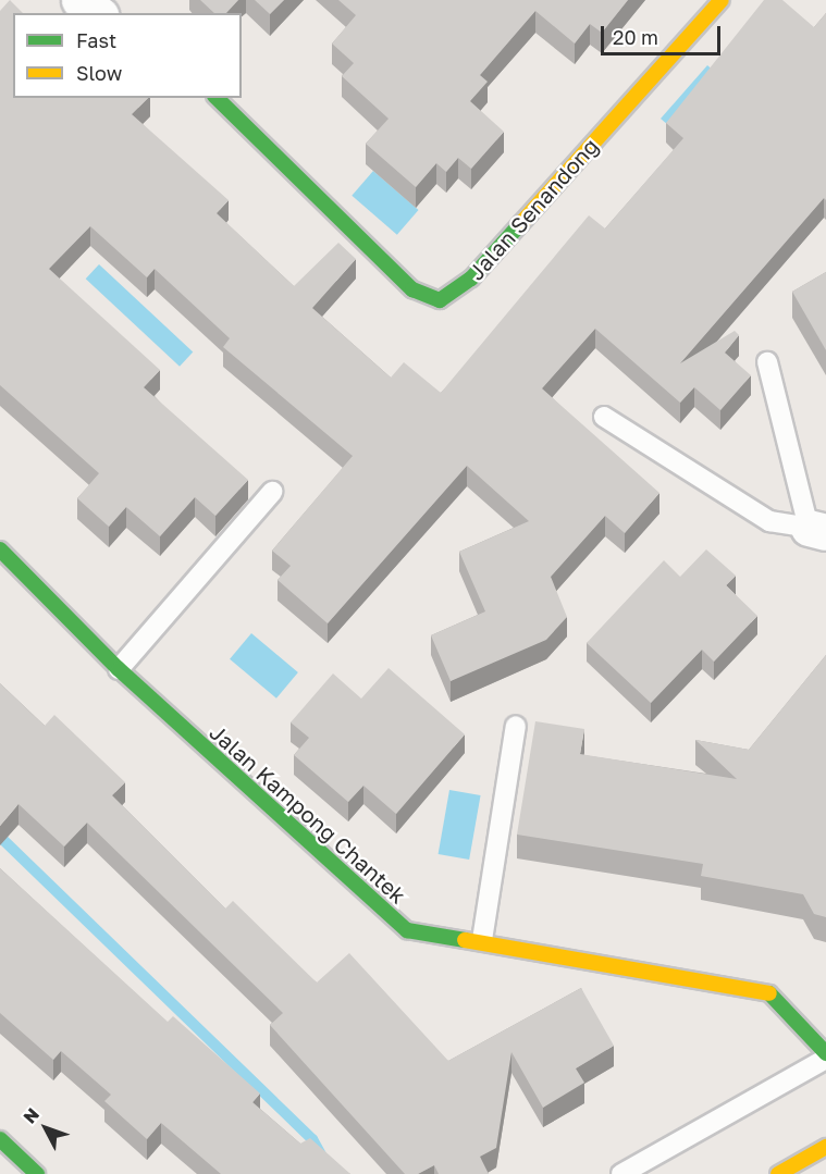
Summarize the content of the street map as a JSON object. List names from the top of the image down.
{
  "streets": {
    "main road": ["Jalan Senandong", "Jalan Kampong Chantek"]
  },
  "legend": ["Fast", "Slow"],
  "scale_bar": "20 m",
  "north": "top left"
}
